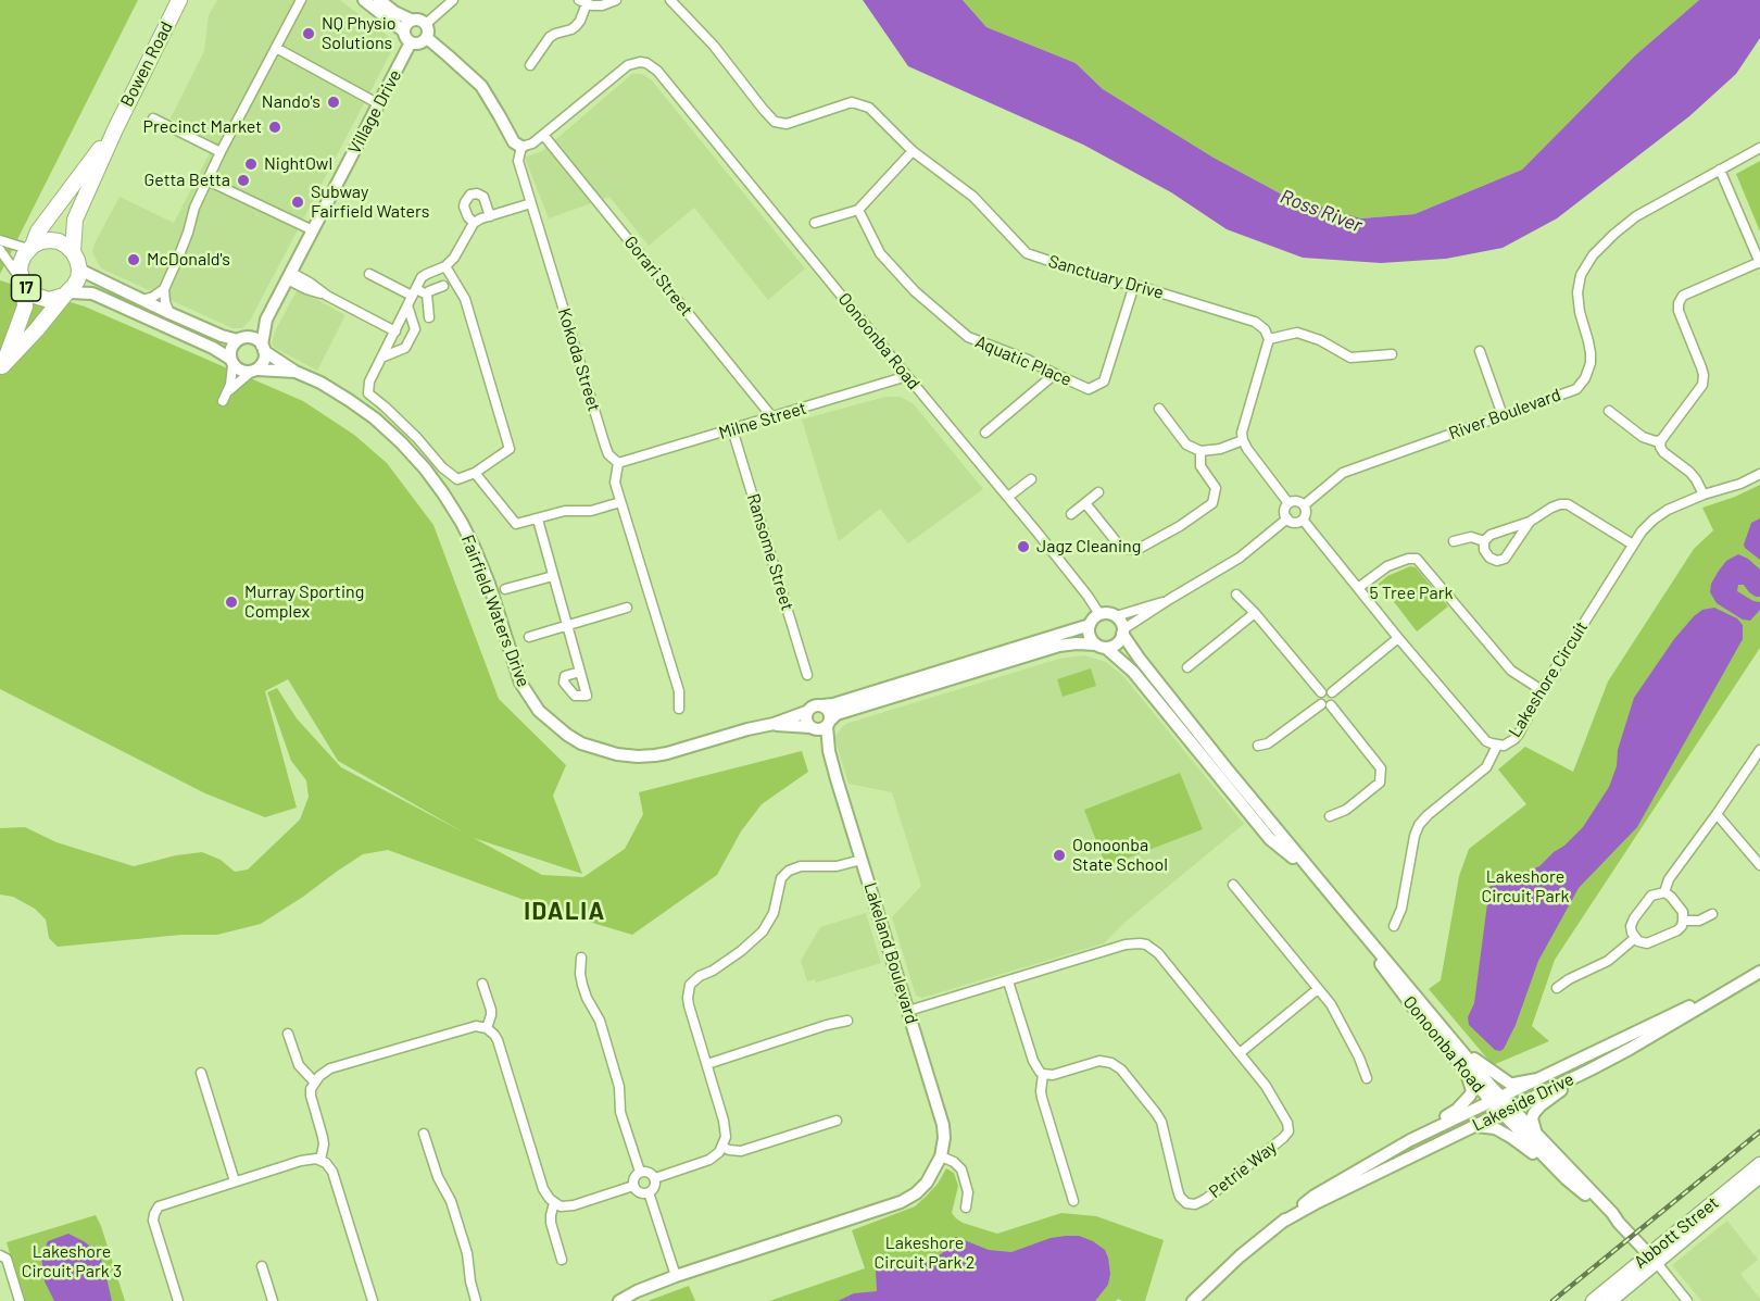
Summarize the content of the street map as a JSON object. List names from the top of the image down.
{
  "streets": {
    "main road": ["Bowen Road", "17", "Abbott Street"],
    "street": [
      "Village Drive",
      "Gorari Street",
      "Sanctuary Drive",
      "Oonoonba Road",
      "Kokoda Street",
      "Aquatic Place",
      "River Boulevard",
      "Milne Street",
      "Ransome Street",
      "Fairfield Waters Drive",
      "Lakeshore Circuit",
      "Lakeland Boulevard",
      "Lakeside Drive",
      "Petrie Way"
    ]
  },
  "crossings": [
    ["Bowen Road", "17"],
    ["Village Drive", "Fairfield Waters Drive"],
    ["Gorari Street", "Oonoonba Road"],
    ["Gorari Street", "Milne Street"],
    ["Sanctuary Drive", "Aquatic Place"],
    ["Oonoonba Road", "Milne Street"],
    ["Oonoonba Road", "Fairfield Waters Drive"],
    ["Oonoonba Road", "Lakeside Drive"],
    ["Oonoonba Road", "Abbott Street"],
    ["Kokoda Street", "Milne Street"],
    ["River Boulevard", "Lakeshore Circuit"],
    ["Milne Street", "Ransome Street"],
    ["Fairfield Waters Drive", "Lakeland Boulevard"],
    ["Lakeland Boulevard", "Petrie Way"]
  ],
  "districts": ["IDALIA"],
  "water": ["Ross River"],
  "parks": [
    "5 Tree Park",
    "Lakeshore Circuit Park",
    "Lakeshore Circuit Park 2",
    "Lakeshore Circuit Park 3"
  ],
  "places": [
    "NQ Physio Solutions",
    "Nando's",
    "Precinct Market",
    "NightOwl",
    "Getta Betta",
    "Subway Fairfield Waters",
    "McDonald's",
    "Jagz Cleaning",
    "Murray Sporting Complex",
    "Oonoonba State School"
  ]
}
